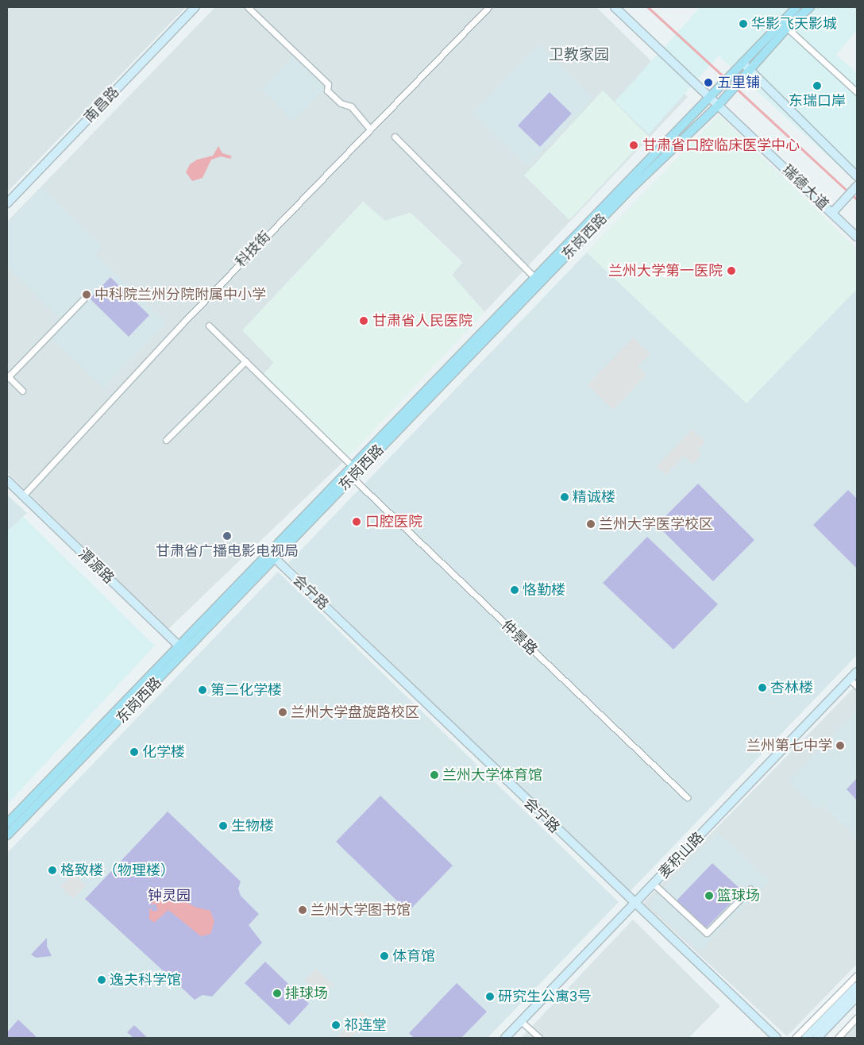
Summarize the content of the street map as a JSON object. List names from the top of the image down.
{
  "streets": {
    "main road": ["东岗西路"],
    "street": [
      "南昌路",
      "瑞德大道",
      "科技街",
      "渭源路",
      "会宁路",
      "仲景路",
      "麦积山路"
    ]
  },
  "crossings": [
    ["瑞德大道", "东岗西路"],
    ["东岗西路", "渭源路"],
    ["东岗西路", "会宁路"],
    ["东岗西路", "仲景路"],
    ["科技街", "渭源路"],
    ["会宁路", "麦积山路"]
  ],
  "districts": ["卫教家园"],
  "parks": ["钟灵园"],
  "places": [
    "华影飞天影城",
    "五里铺",
    "东瑞口岸",
    "甘肃省口腔临床医学中心",
    "兰州大学第一医院",
    "中科院兰州分院附属中小学",
    "甘肃省人民医院",
    "精诚楼",
    "口腔医院",
    "兰州大学医学校区",
    "甘肃省广播电影电视局",
    "恪勤楼",
    "杏林楼",
    "第二化学楼",
    "兰州大学盘旋路校区",
    "兰州第七中学",
    "化学楼",
    "兰州大学体育馆",
    "生物楼",
    "格致楼（物理楼）",
    "篮球场",
    "兰州大学图书馆",
    "体育馆",
    "逸夫科学馆",
    "排球场",
    "研究生公寓3号",
    "祁连堂"
  ]
}
